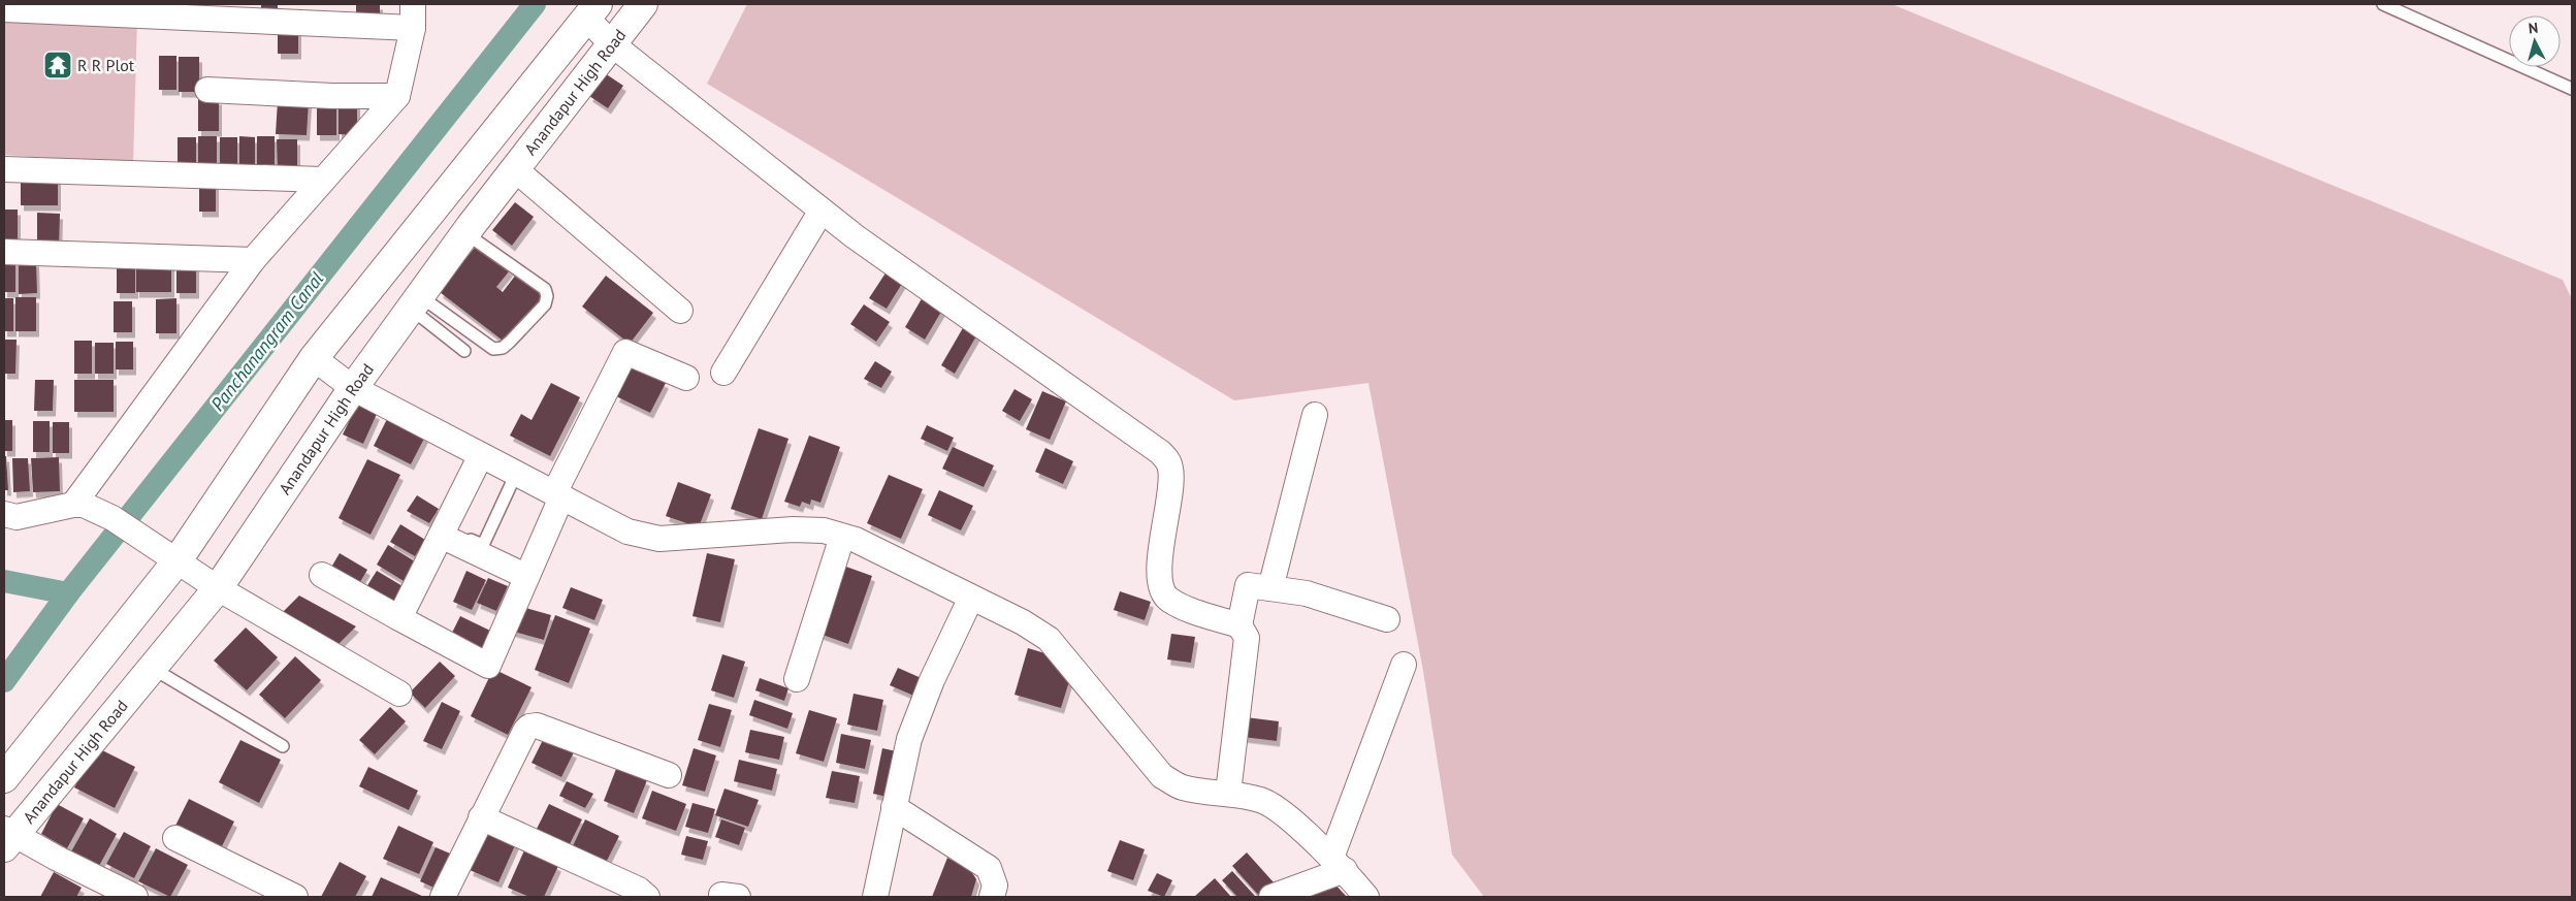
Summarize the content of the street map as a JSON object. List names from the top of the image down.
{
  "streets": {
    "main road": ["Anandapur High Road"]
  },
  "water": ["Panchanangram Canal"],
  "places": {
    "temple": ["R R Plot"]
  },
  "north": "top"
}
